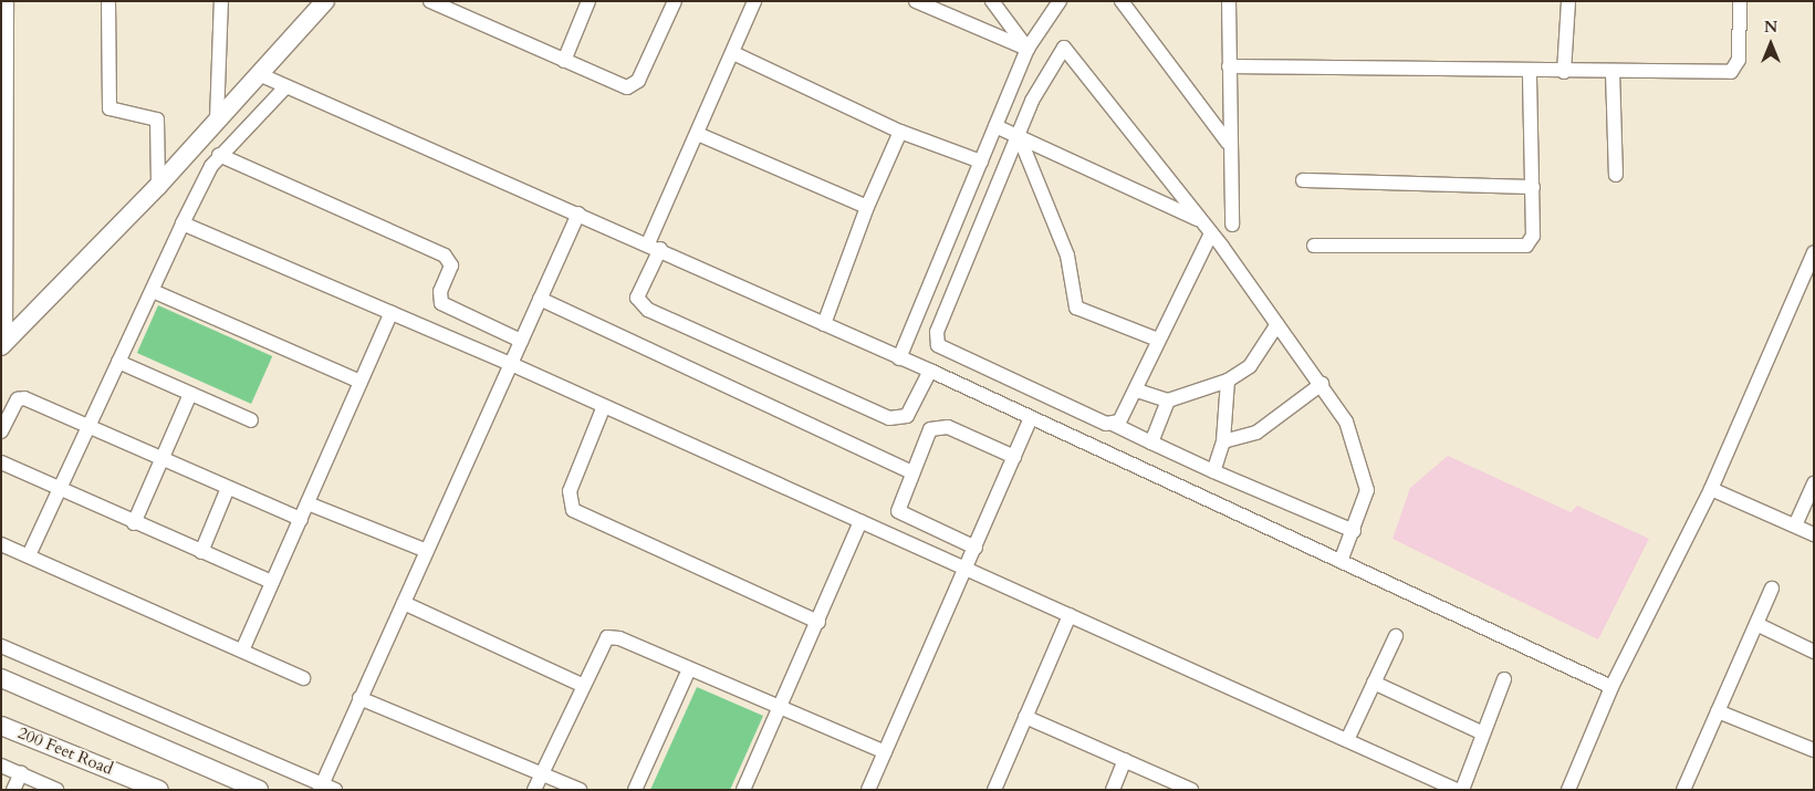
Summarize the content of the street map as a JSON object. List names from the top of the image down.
{
  "streets": {
    "street": ["200 Feet Road"]
  },
  "north": "top"
}
